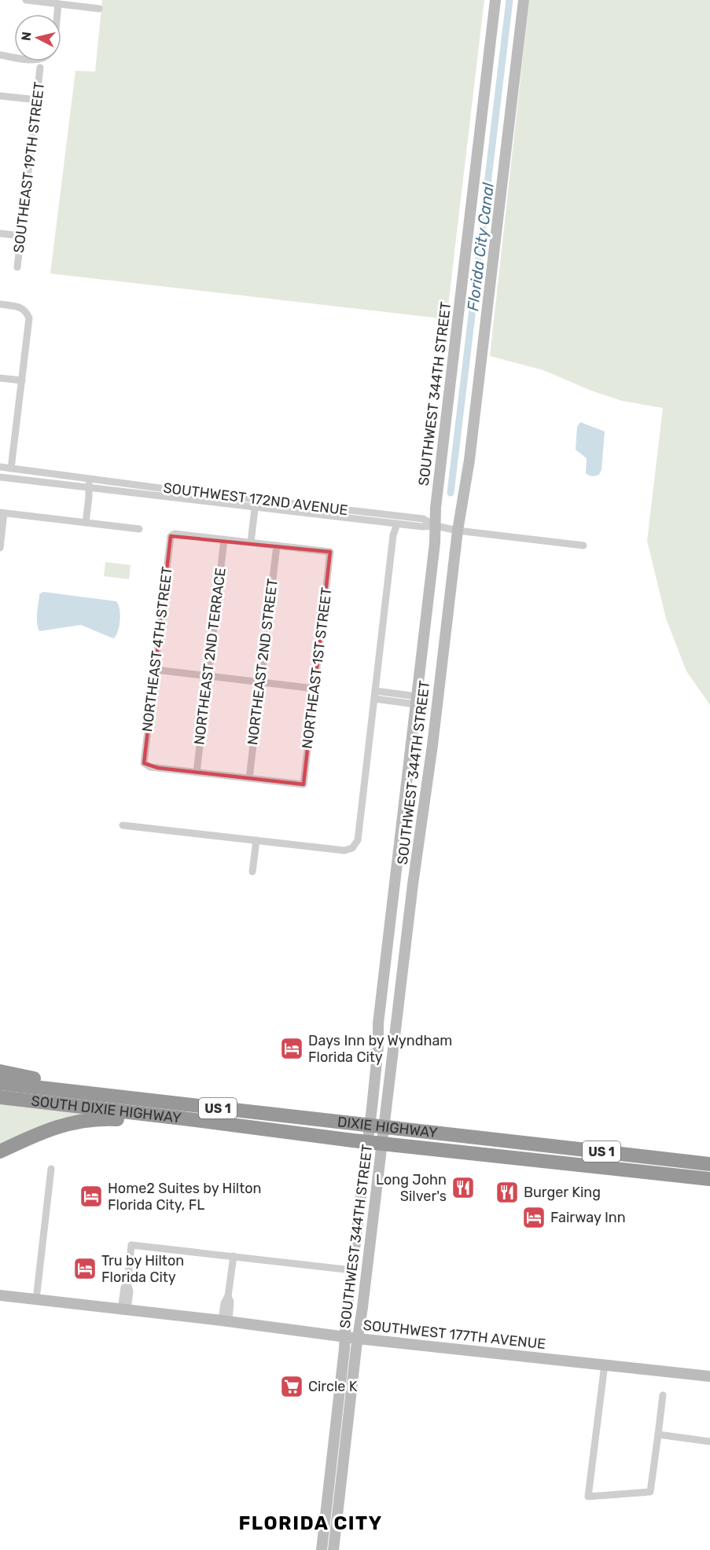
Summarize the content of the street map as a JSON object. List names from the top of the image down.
{
  "streets": {
    "highway": ["US 1", "SOUTH DIXIE HIGHWAY", "DIXIE HIGHWAY"],
    "main road": ["SOUTHWEST 344TH STREET", "SOUTHWEST 177TH AVENUE"],
    "street": [
      "SOUTHEAST 19TH STREET",
      "SOUTHWEST 172ND AVENUE",
      "NORTHEAST 4TH STREET",
      "NORTHEAST 2ND TERRACE",
      "NORTHEAST 2ND STREET",
      "NORTHEAST 1ST STREET"
    ]
  },
  "crossings": [
    ["SOUTHWEST 344TH STREET", "SOUTHWEST 172ND AVENUE"],
    ["SOUTHWEST 344TH STREET", "DIXIE HIGHWAY"],
    ["SOUTHWEST 344TH STREET", "SOUTHWEST 177TH AVENUE"],
    ["NORTHEAST 4TH STREET", "NORTHEAST 2ND TERRACE"],
    ["NORTHEAST 2ND STREET", "NORTHEAST 1ST STREET"],
    ["SOUTH DIXIE HIGHWAY", "DIXIE HIGHWAY"]
  ],
  "districts": ["FLORIDA CITY"],
  "water": ["Florida City Canal"],
  "places": {
    "hotel": [
      "Days Inn by Wyndham Florida City",
      "Home2 Suites by Hilton Florida City, FL",
      "Fairway Inn",
      "Tru by Hilton Florida City"
    ],
    "restaurant": ["Long John Silver's", "Burger King"],
    "supermarket": ["Circle K"]
  },
  "north": "left"
}
